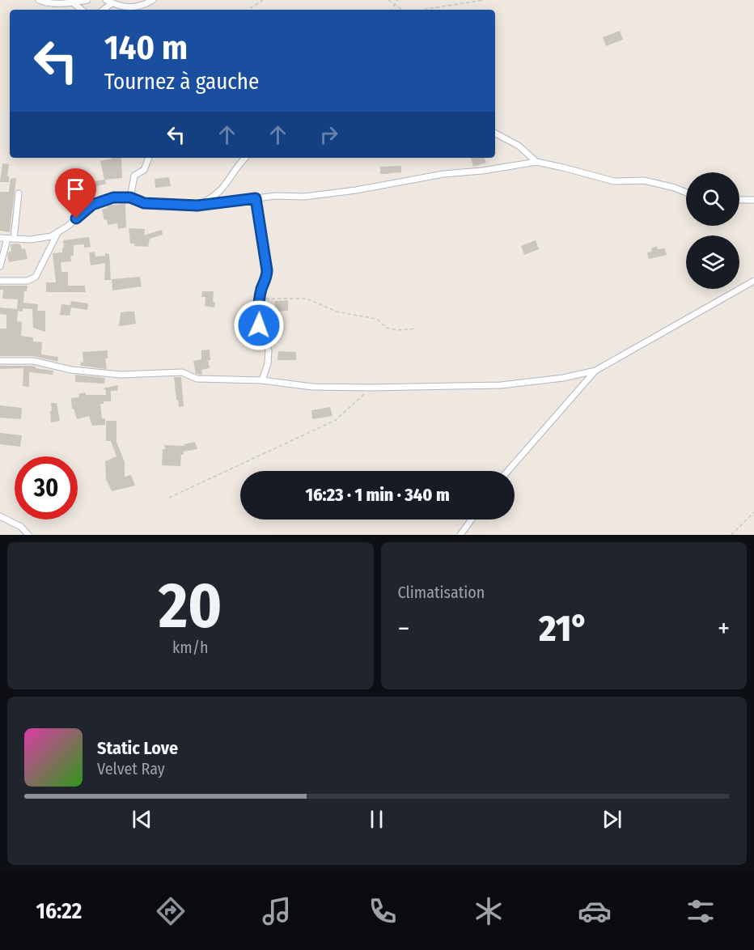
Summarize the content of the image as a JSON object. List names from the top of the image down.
{
  "page": {
    "turn": ["140 m", "Tournez à gauche"],
    "limit": "30",
    "trip": "16:23 · 1 min · 340 m",
    "tile": [
      ["20", "km/h"],
      "Climatisation"
    ],
    "heat": ["−", "21°", "+"],
    "song": ["Static Love", "Velvet Ray"],
    "tabs": "16:22"
  }
}
